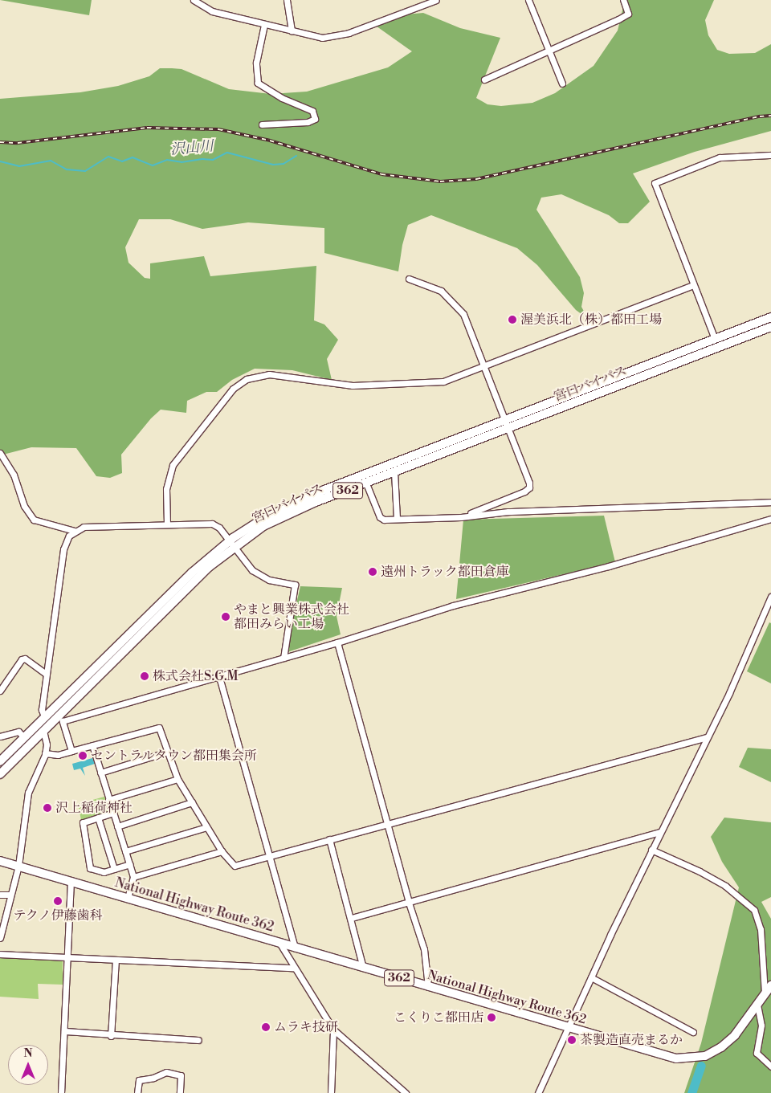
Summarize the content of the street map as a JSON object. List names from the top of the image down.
{
  "streets": {
    "highway": ["宮口バイパス", "362", "National Highway Route 362"]
  },
  "water": ["沢山川"],
  "places": [
    "渥美浜北（株）都田工場",
    "遠州トラック都田倉庫",
    "やまと興業株式会社 都田みらい工場",
    "株式会社S.G.M",
    "セントラルタウン都田集会所",
    "沢上稲荷神社",
    "テクノ伊藤歯科",
    "こくりこ都田店",
    "ムラキ技研",
    "茶製造直売まるか"
  ],
  "north": "top"
}
